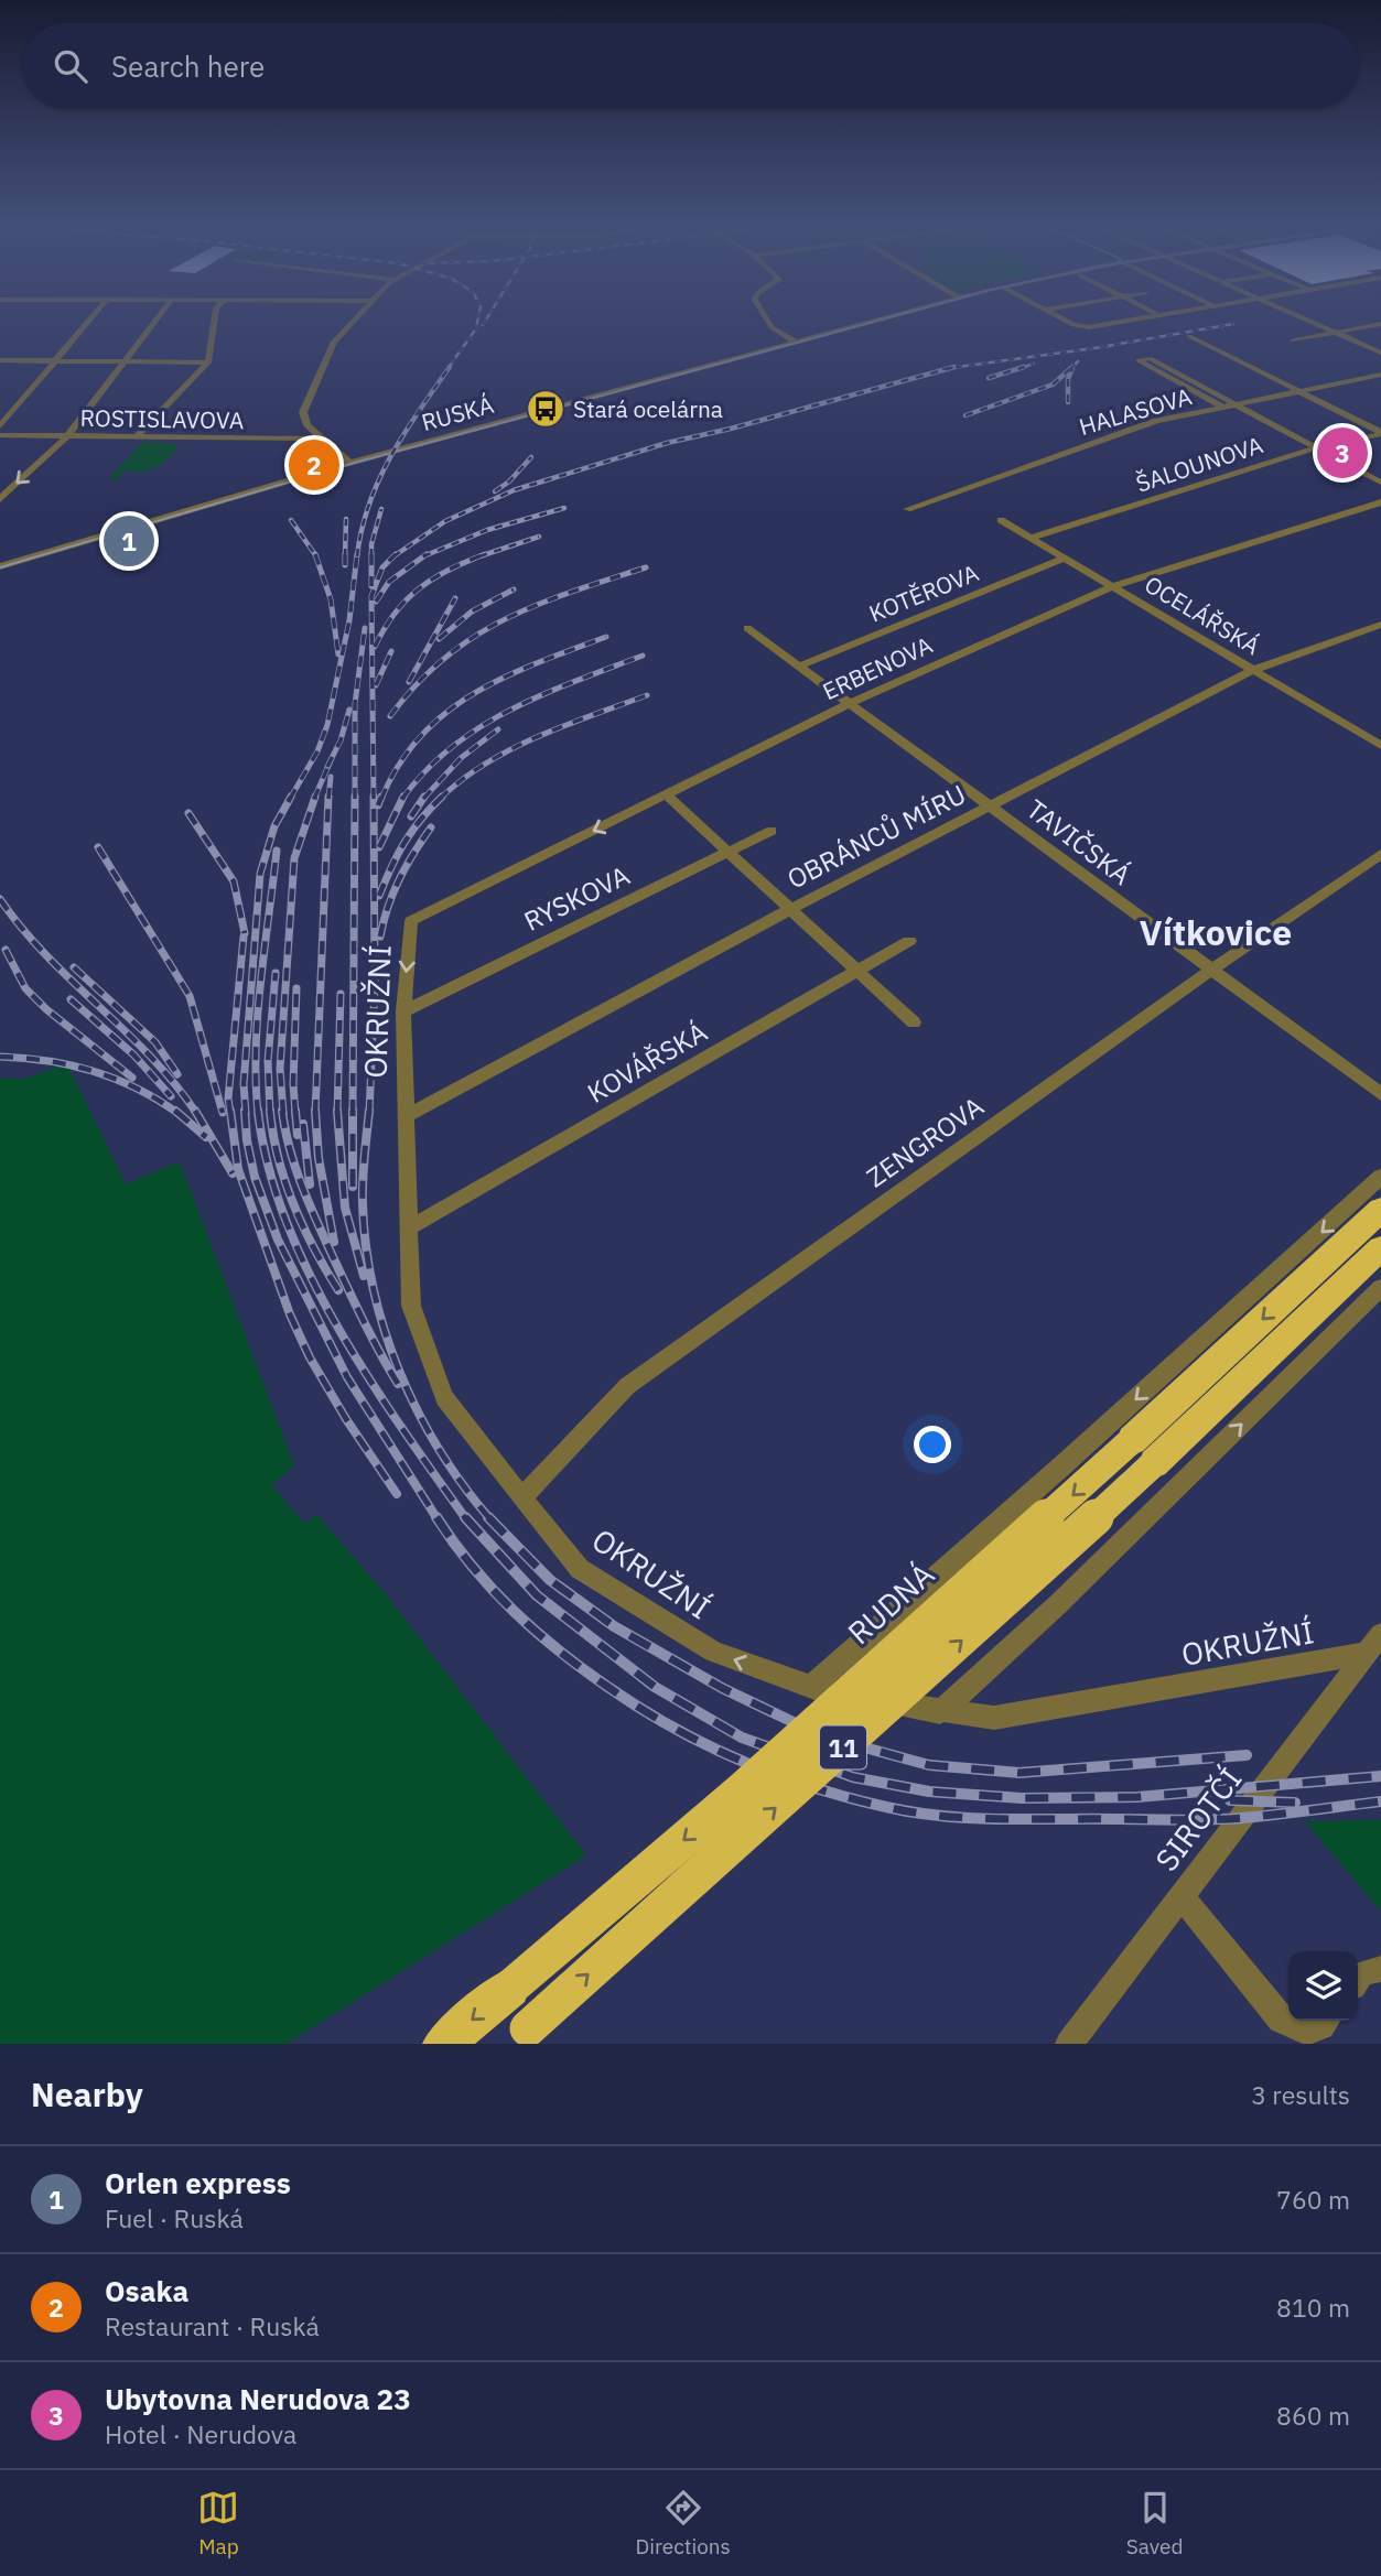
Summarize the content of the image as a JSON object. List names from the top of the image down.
{
  "streets": {
    "highway": ["RUDNÁ", "11"],
    "street": [
      "HALASOVA",
      "RUSKÁ",
      "ROSTISLAVOVA",
      "ŠALOUNOVA",
      "KOTĚROVA",
      "OCELÁŘSKÁ",
      "ERBENOVA",
      "OBRÁNCŮ MÍRU",
      "TAVIČSKÁ",
      "RYSKOVA",
      "OKRUŽNÍ",
      "KOVÁŘSKÁ",
      "ZENGROVA",
      "SIROTČÍ"
    ]
  },
  "crossings": [
    ["ŠALOUNOVA", "OCELÁŘSKÁ"],
    ["KOTĚROVA", "OCELÁŘSKÁ"],
    ["KOTĚROVA", "TAVIČSKÁ"],
    ["OCELÁŘSKÁ", "ERBENOVA"],
    ["OCELÁŘSKÁ", "OBRÁNCŮ MÍRU"],
    ["ERBENOVA", "TAVIČSKÁ"],
    ["ERBENOVA", "OKRUŽNÍ"],
    ["OBRÁNCŮ MÍRU", "TAVIČSKÁ"],
    ["OBRÁNCŮ MÍRU", "OKRUŽNÍ"],
    ["TAVIČSKÁ", "ZENGROVA"],
    ["RYSKOVA", "OKRUŽNÍ"],
    ["OKRUŽNÍ", "KOVÁŘSKÁ"],
    ["OKRUŽNÍ", "ZENGROVA"],
    ["OKRUŽNÍ", "SIROTČÍ"]
  ],
  "districts": ["Vítkovice"],
  "places": {
    "bus stop": ["Stará ocelárna"]
  },
  "page": {
    "search": "Search here",
    "pins": ["3", "2", "1"],
    "heading": ["Nearby", "3 results"],
    "list": [
      {
        "mark": "1",
        "name": "Orlen express",
        "note": "Fuel · Ruská",
        "value": "760 m"
      },
      {
        "mark": "2",
        "name": "Osaka",
        "note": "Restaurant · Ruská",
        "value": "810 m"
      },
      {
        "mark": "3",
        "name": "Ubytovna Nerudova 23",
        "note": "Hotel · Nerudova",
        "value": "860 m"
      }
    ],
    "nav": ["Map", "Directions", "Saved"]
  }
}
